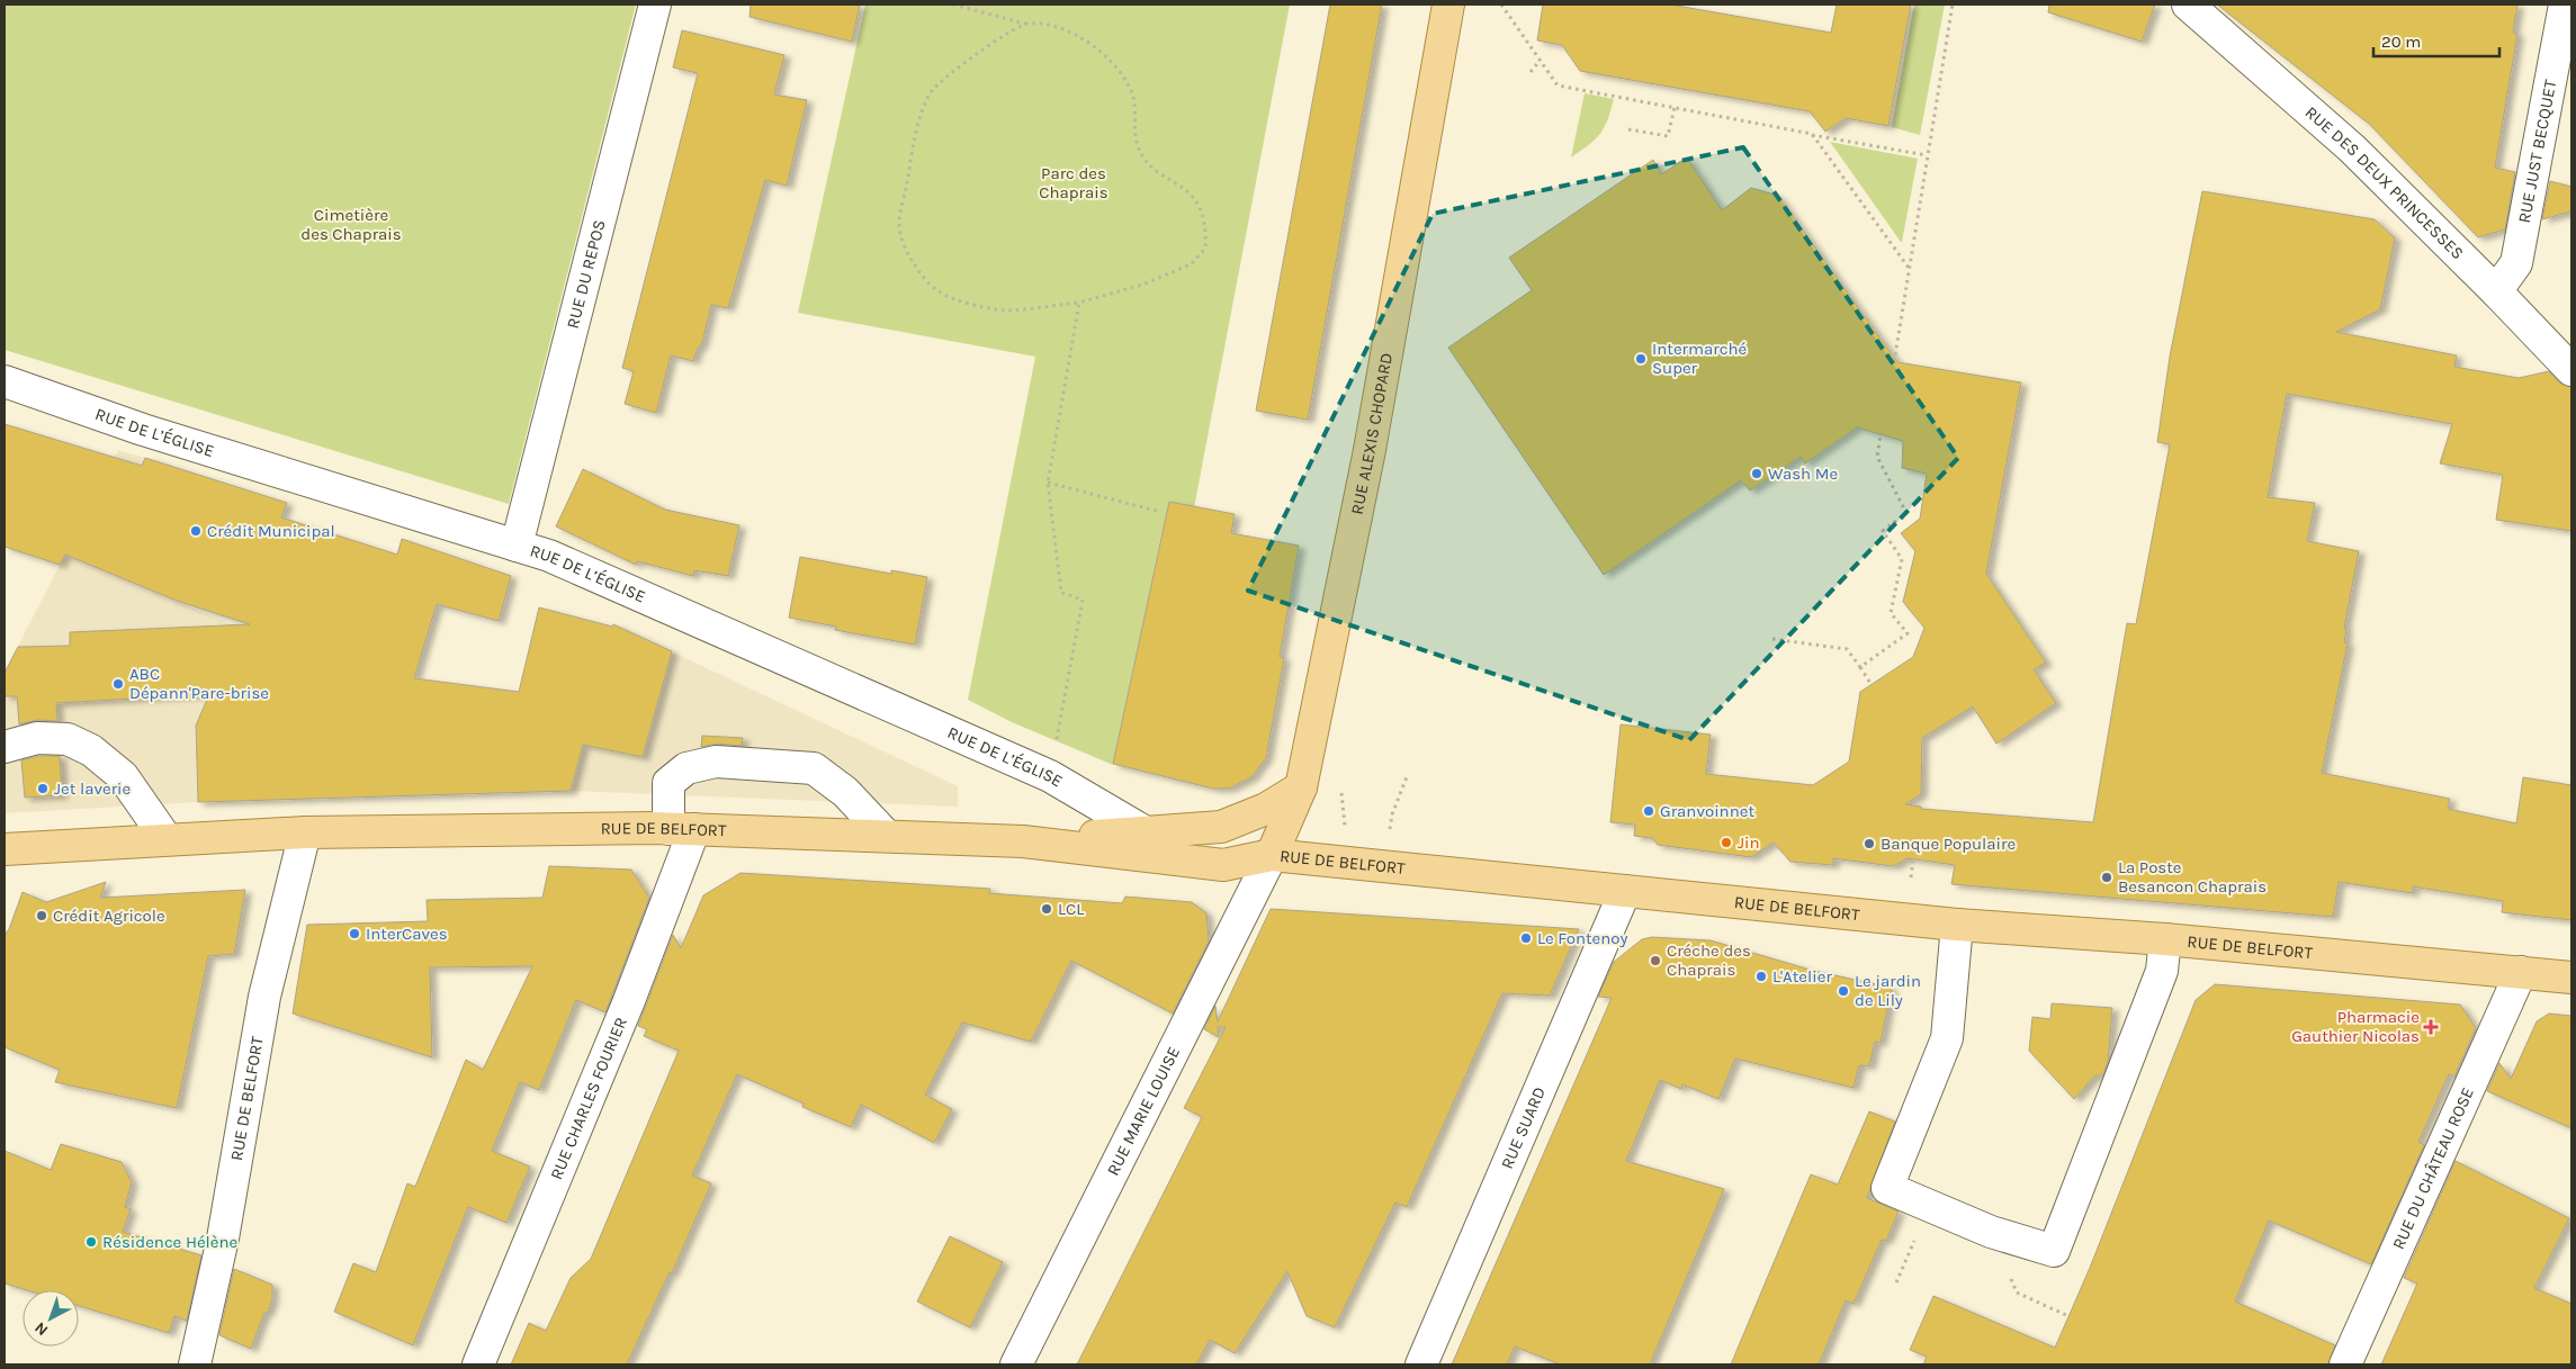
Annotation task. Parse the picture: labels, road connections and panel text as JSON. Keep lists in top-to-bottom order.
{
  "streets": {
    "main road": ["RUE ALEXIS CHOPARD", "RUE DE BELFORT"],
    "street": [
      "RUE JUST BECQUET",
      "RUE DES DEUX PRINCESSES",
      "RUE DU REPOS",
      "RUE DE L’ÉGLISE",
      "RUE CHARLES FOURIER",
      "RUE MARIE LOUISE",
      "RUE SUARD",
      "RUE DU CHÂTEAU ROSE"
    ]
  },
  "crossings": [
    ["RUE JUST BECQUET", "RUE DES DEUX PRINCESSES"],
    ["RUE DU REPOS", "RUE DE L’ÉGLISE"],
    ["RUE DE L’ÉGLISE", "RUE DE BELFORT"],
    ["RUE ALEXIS CHOPARD", "RUE DE BELFORT"],
    ["RUE ALEXIS CHOPARD", "RUE MARIE LOUISE"],
    ["RUE DE BELFORT", "RUE CHARLES FOURIER"],
    ["RUE DE BELFORT", "RUE MARIE LOUISE"],
    ["RUE DE BELFORT", "RUE SUARD"],
    ["RUE DE BELFORT", "RUE DU CHÂTEAU ROSE"]
  ],
  "parks": ["Parc des Chaprais", "Cimetière des Chaprais"],
  "places": {
    "other": [
      "Intermarché Super",
      "Wash Me",
      "Crédit Municipal",
      "ABC Dépann'Pare-brise",
      "Jet laverie",
      "Granvoinnet",
      "Jin",
      "Banque Populaire",
      "La Poste Besancon Chaprais",
      "LCL",
      "Crédit Agricole",
      "InterCaves",
      "Le Fontenoy",
      "Créche des Chaprais",
      "L'Atelier",
      "Le jardin de Lily",
      "Résidence Hélène"
    ],
    "health": ["Pharmacie Gauthier Nicolas"]
  },
  "scale_bar": "20 m",
  "north": "bottom left"
}
